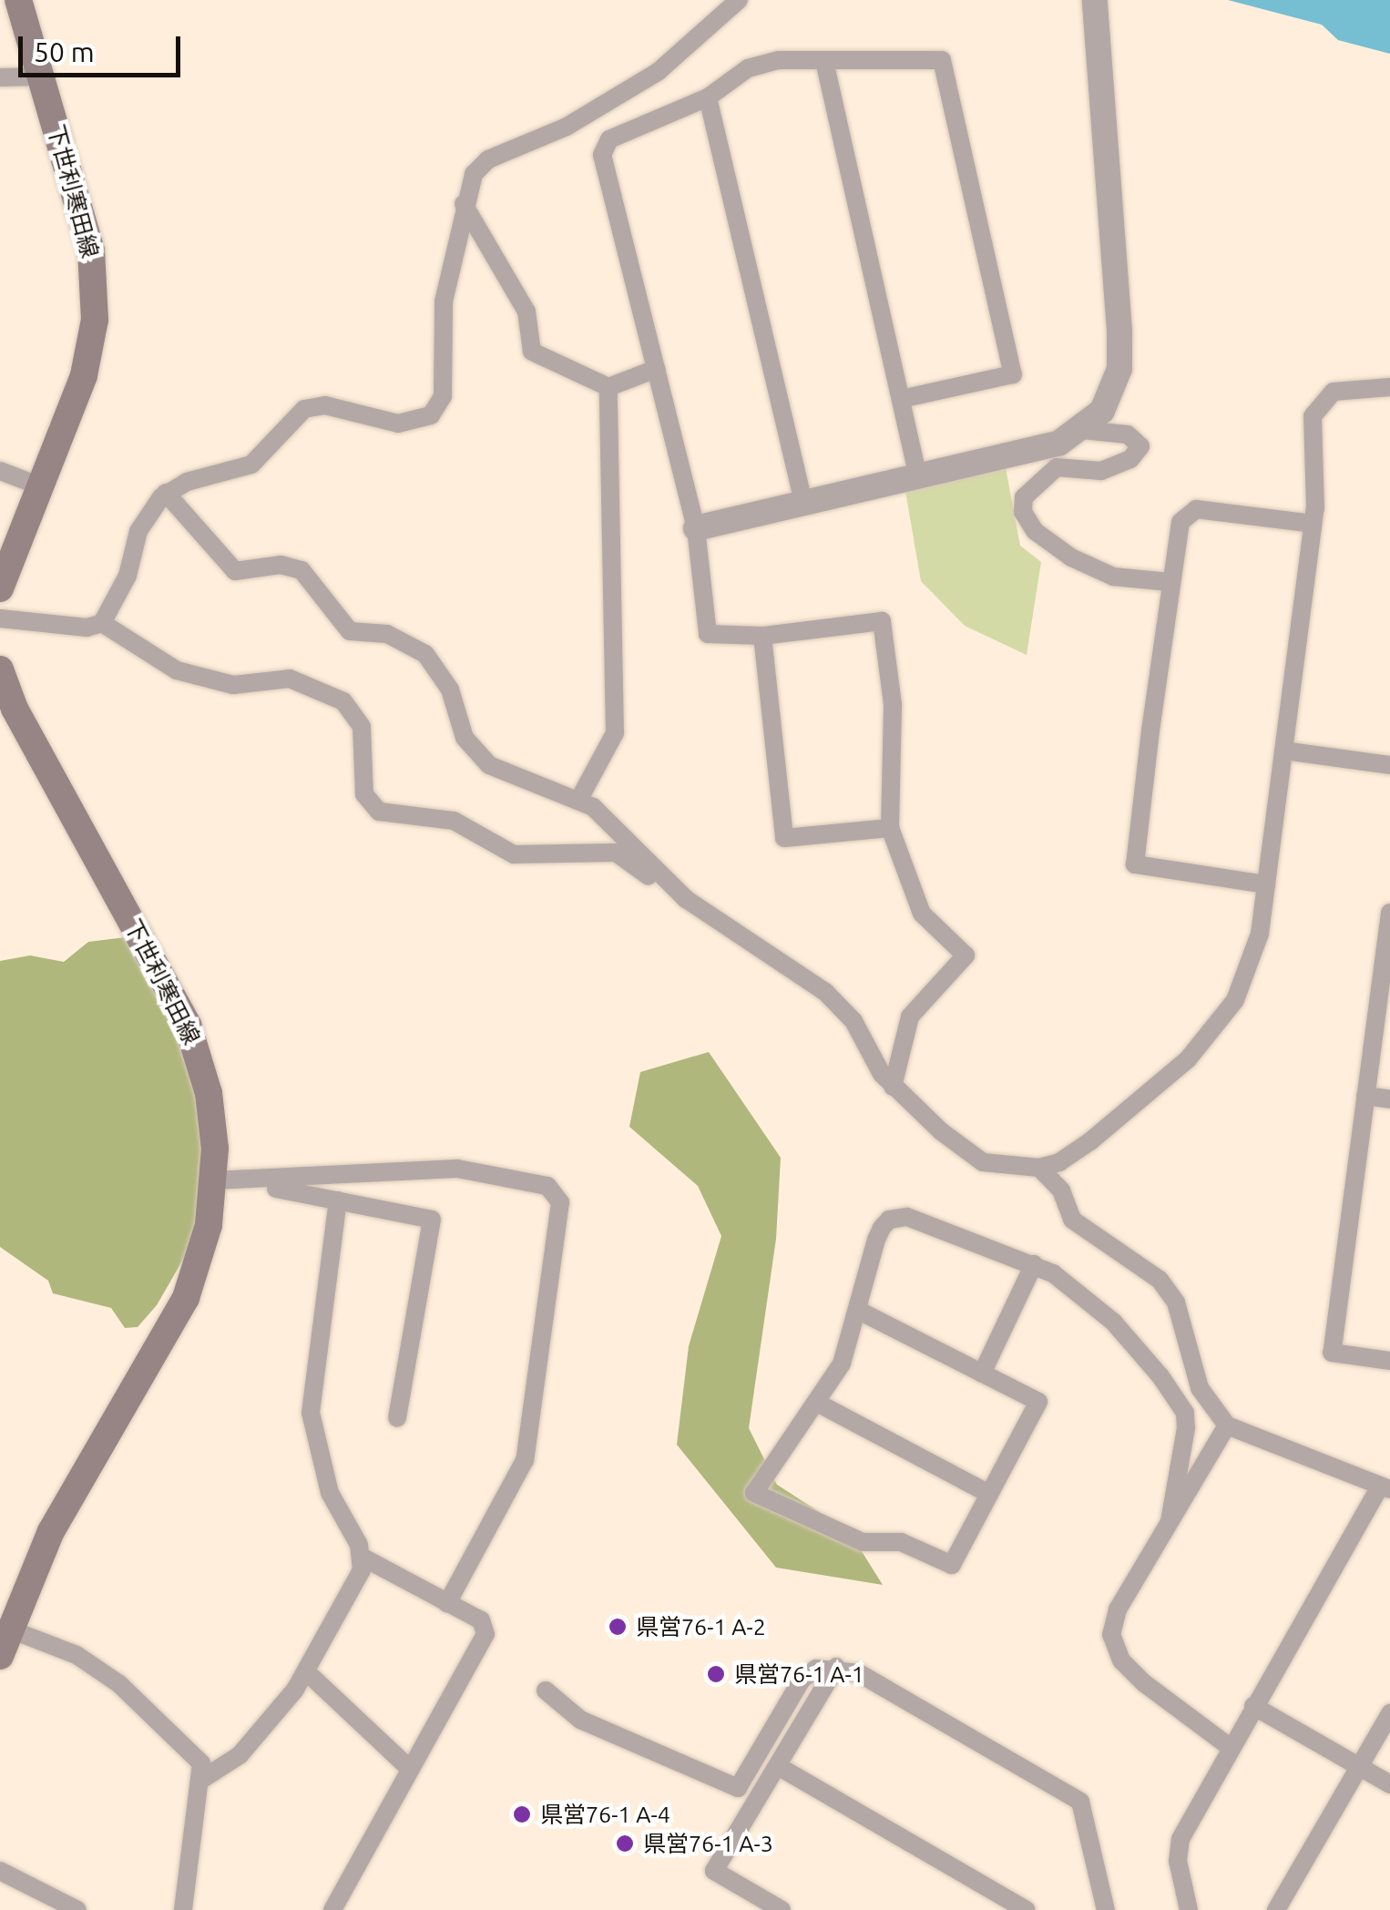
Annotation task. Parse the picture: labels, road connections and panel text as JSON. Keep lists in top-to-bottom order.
{
  "streets": {
    "main road": ["下世利寒田線"]
  },
  "places": [
    "県営76-1 A-2",
    "県営76-1 A-1",
    "県営76-1 A-4",
    "県営76-1 A-3"
  ],
  "scale_bar": "50 m"
}
